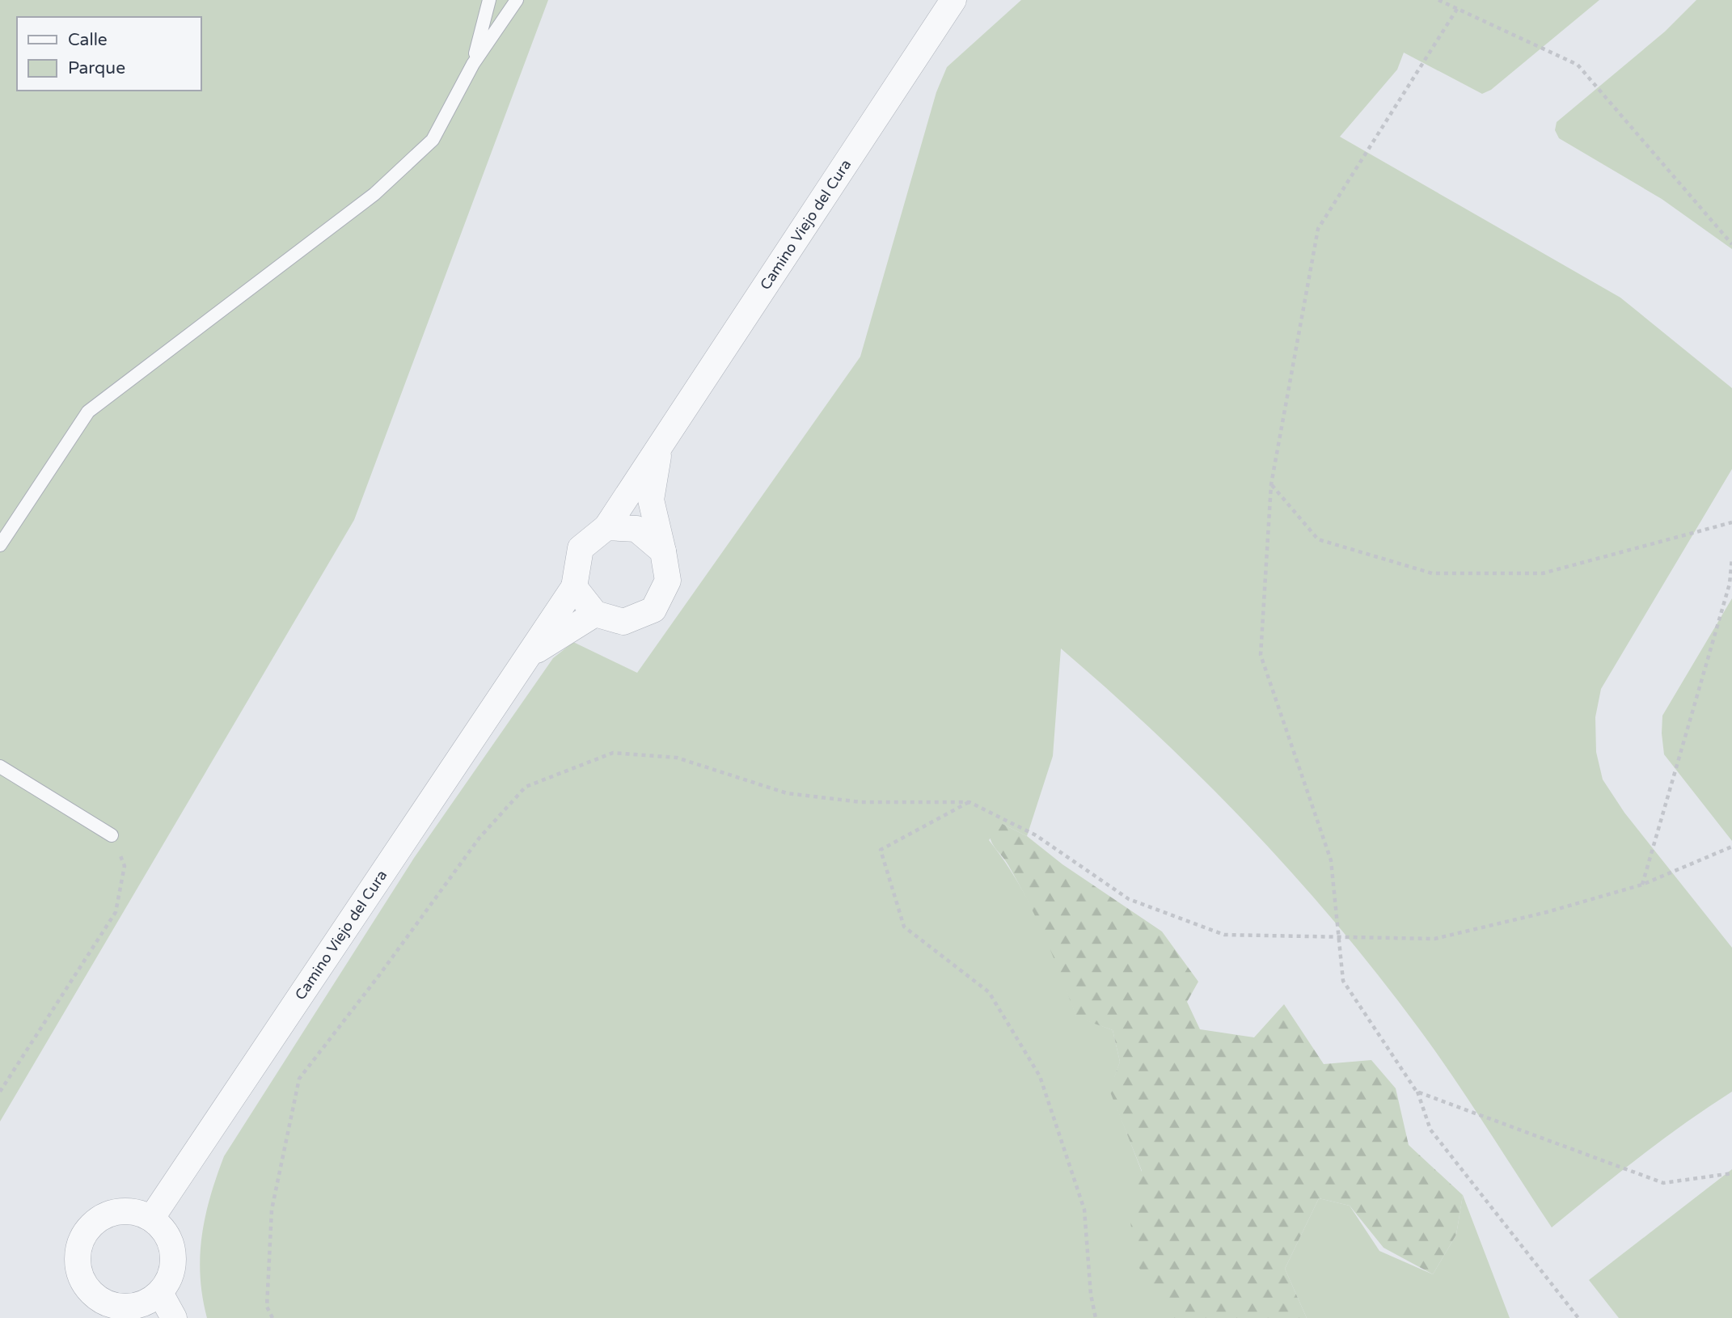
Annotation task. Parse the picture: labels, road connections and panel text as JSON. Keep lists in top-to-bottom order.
{
  "streets": {
    "street": ["Camino Viejo del Cura"]
  },
  "legend": ["Calle", "Parque"]
}
